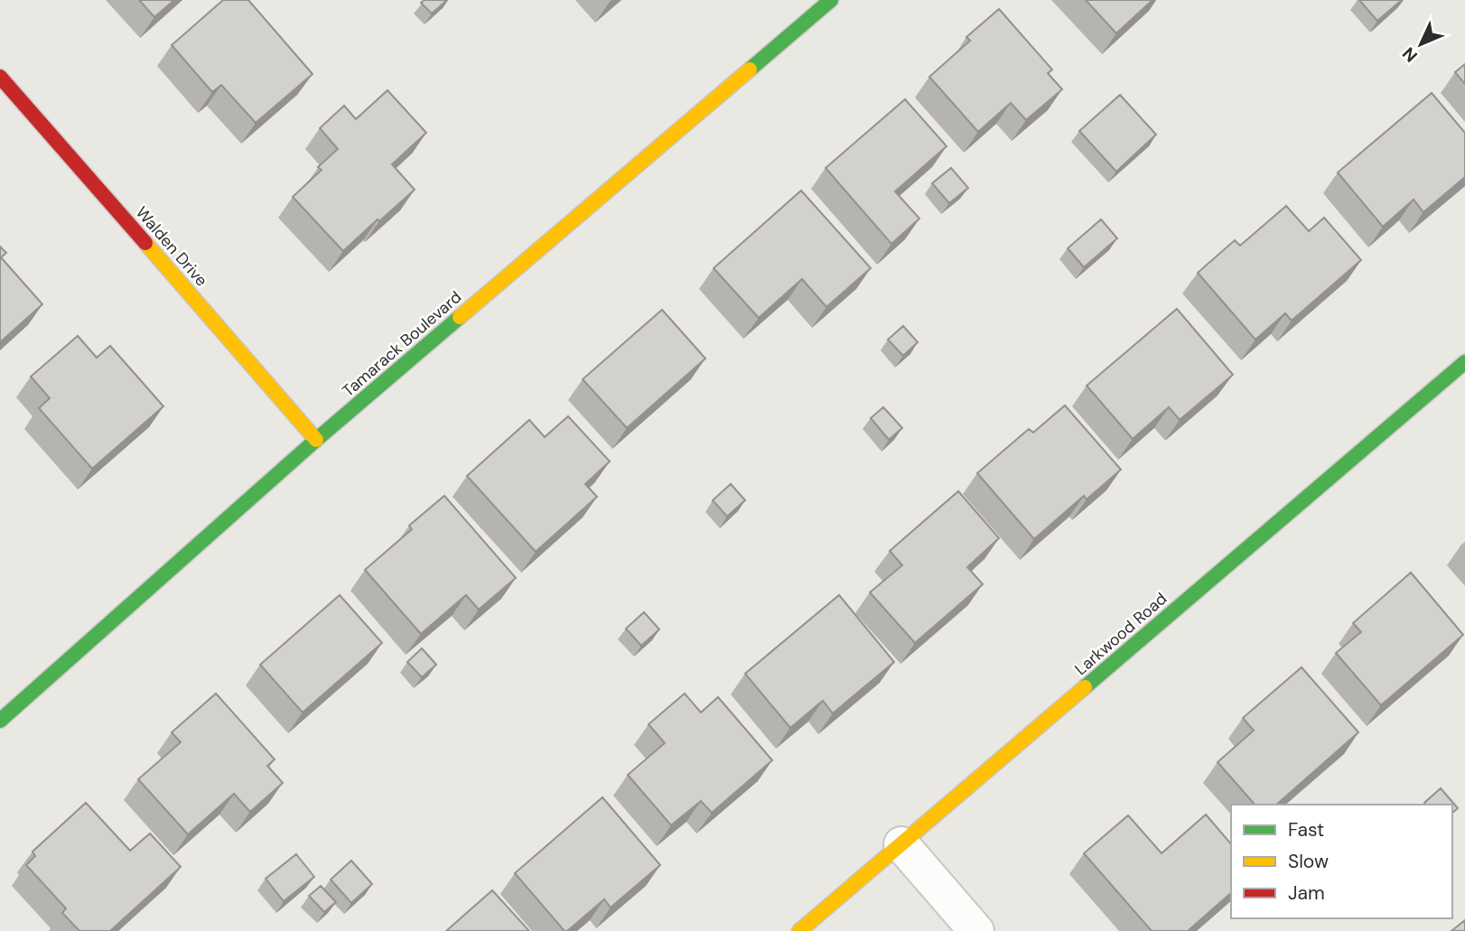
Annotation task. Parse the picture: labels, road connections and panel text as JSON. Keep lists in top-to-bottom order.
{
  "streets": {
    "street": ["Walden Drive", "Tamarack Boulevard", "Larkwood Road"]
  },
  "crossings": [
    ["Walden Drive", "Tamarack Boulevard"]
  ],
  "legend": ["Fast", "Slow", "Jam"],
  "north": "bottom left"
}
